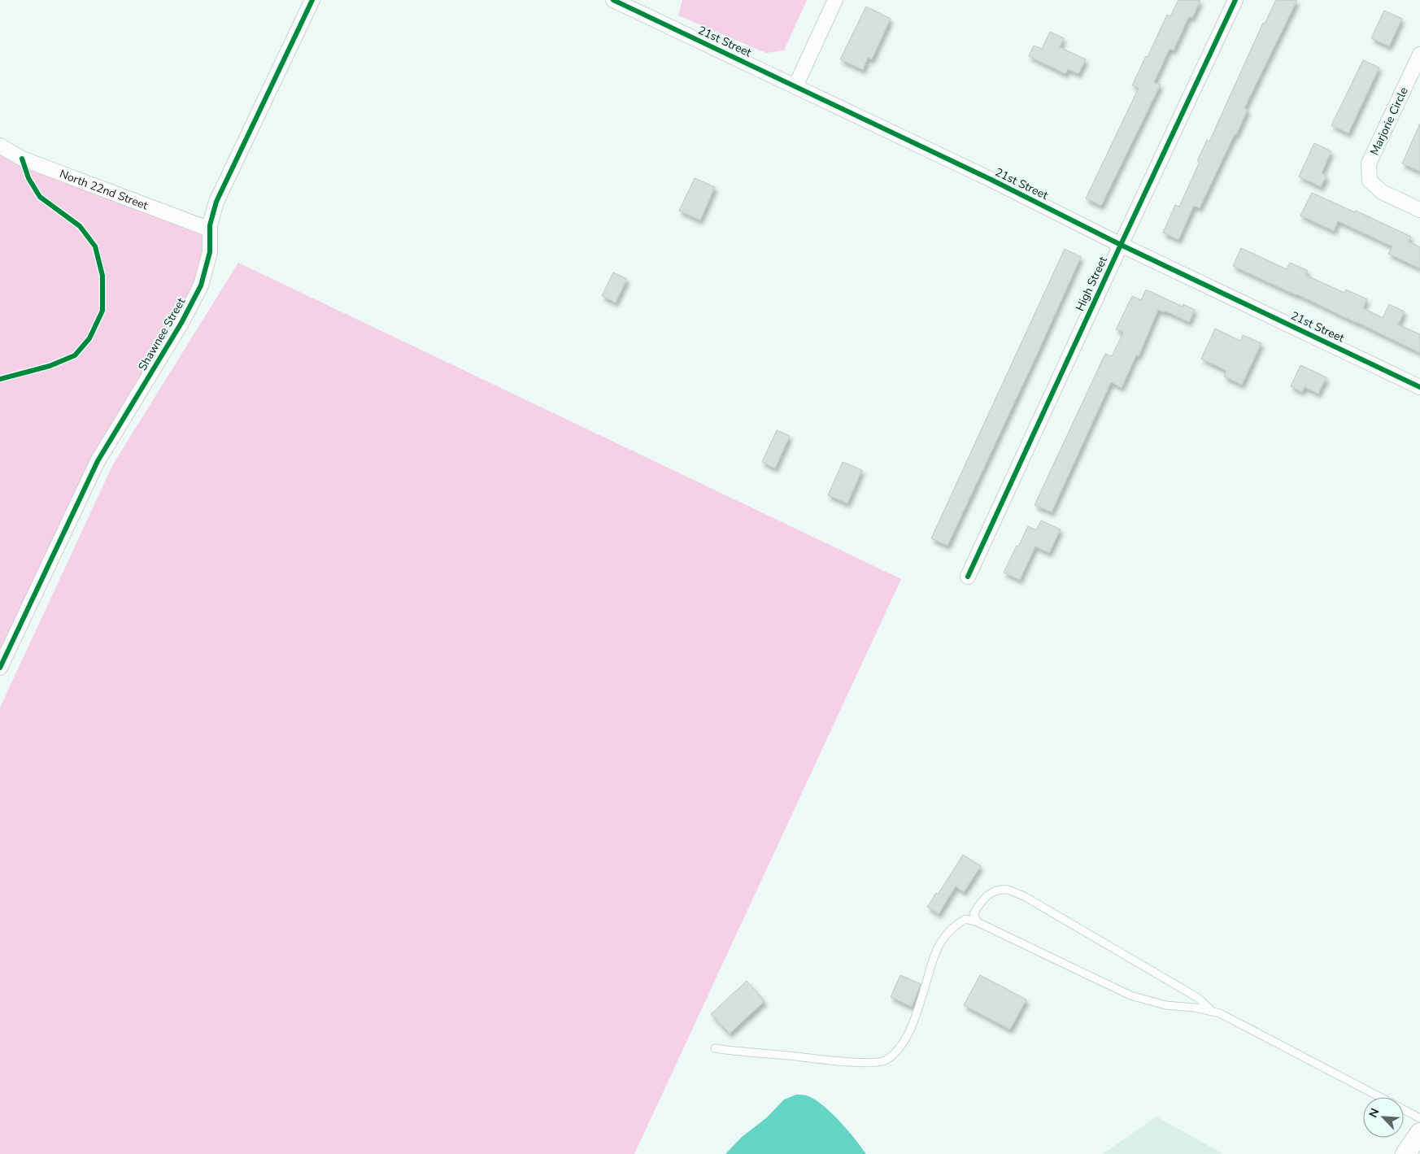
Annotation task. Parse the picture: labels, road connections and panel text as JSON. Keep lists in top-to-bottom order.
{
  "streets": {
    "street": [
      "21st Street",
      "Marjorie Circle",
      "North 22nd Street",
      "High Street",
      "Shawnee Street"
    ]
  },
  "crossings": [
    ["21st Street", "High Street"],
    ["North 22nd Street", "Shawnee Street"]
  ],
  "north": "top left"
}
